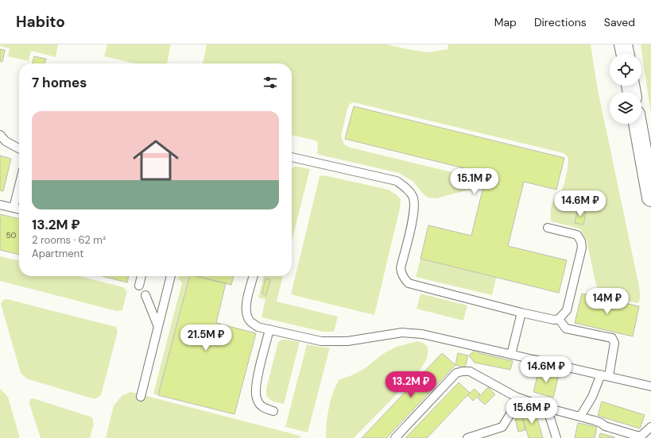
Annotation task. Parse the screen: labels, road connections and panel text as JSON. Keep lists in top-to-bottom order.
{
  "house_numbers": ["50"],
  "page": {
    "header": "Habito",
    "nav": ["Map", "Directions", "Saved"],
    "heading": "7 homes",
    "list": [
      {
        "name": "13.2M ₽",
        "note": "2 rooms · 62 m² · Apartment"
      }
    ],
    "price": [
      "15.1M ₽",
      "14.6M ₽",
      "14M ₽",
      "21.5M ₽",
      "14.6M ₽",
      "13.2M ₽",
      "15.6M ₽"
    ]
  }
}
